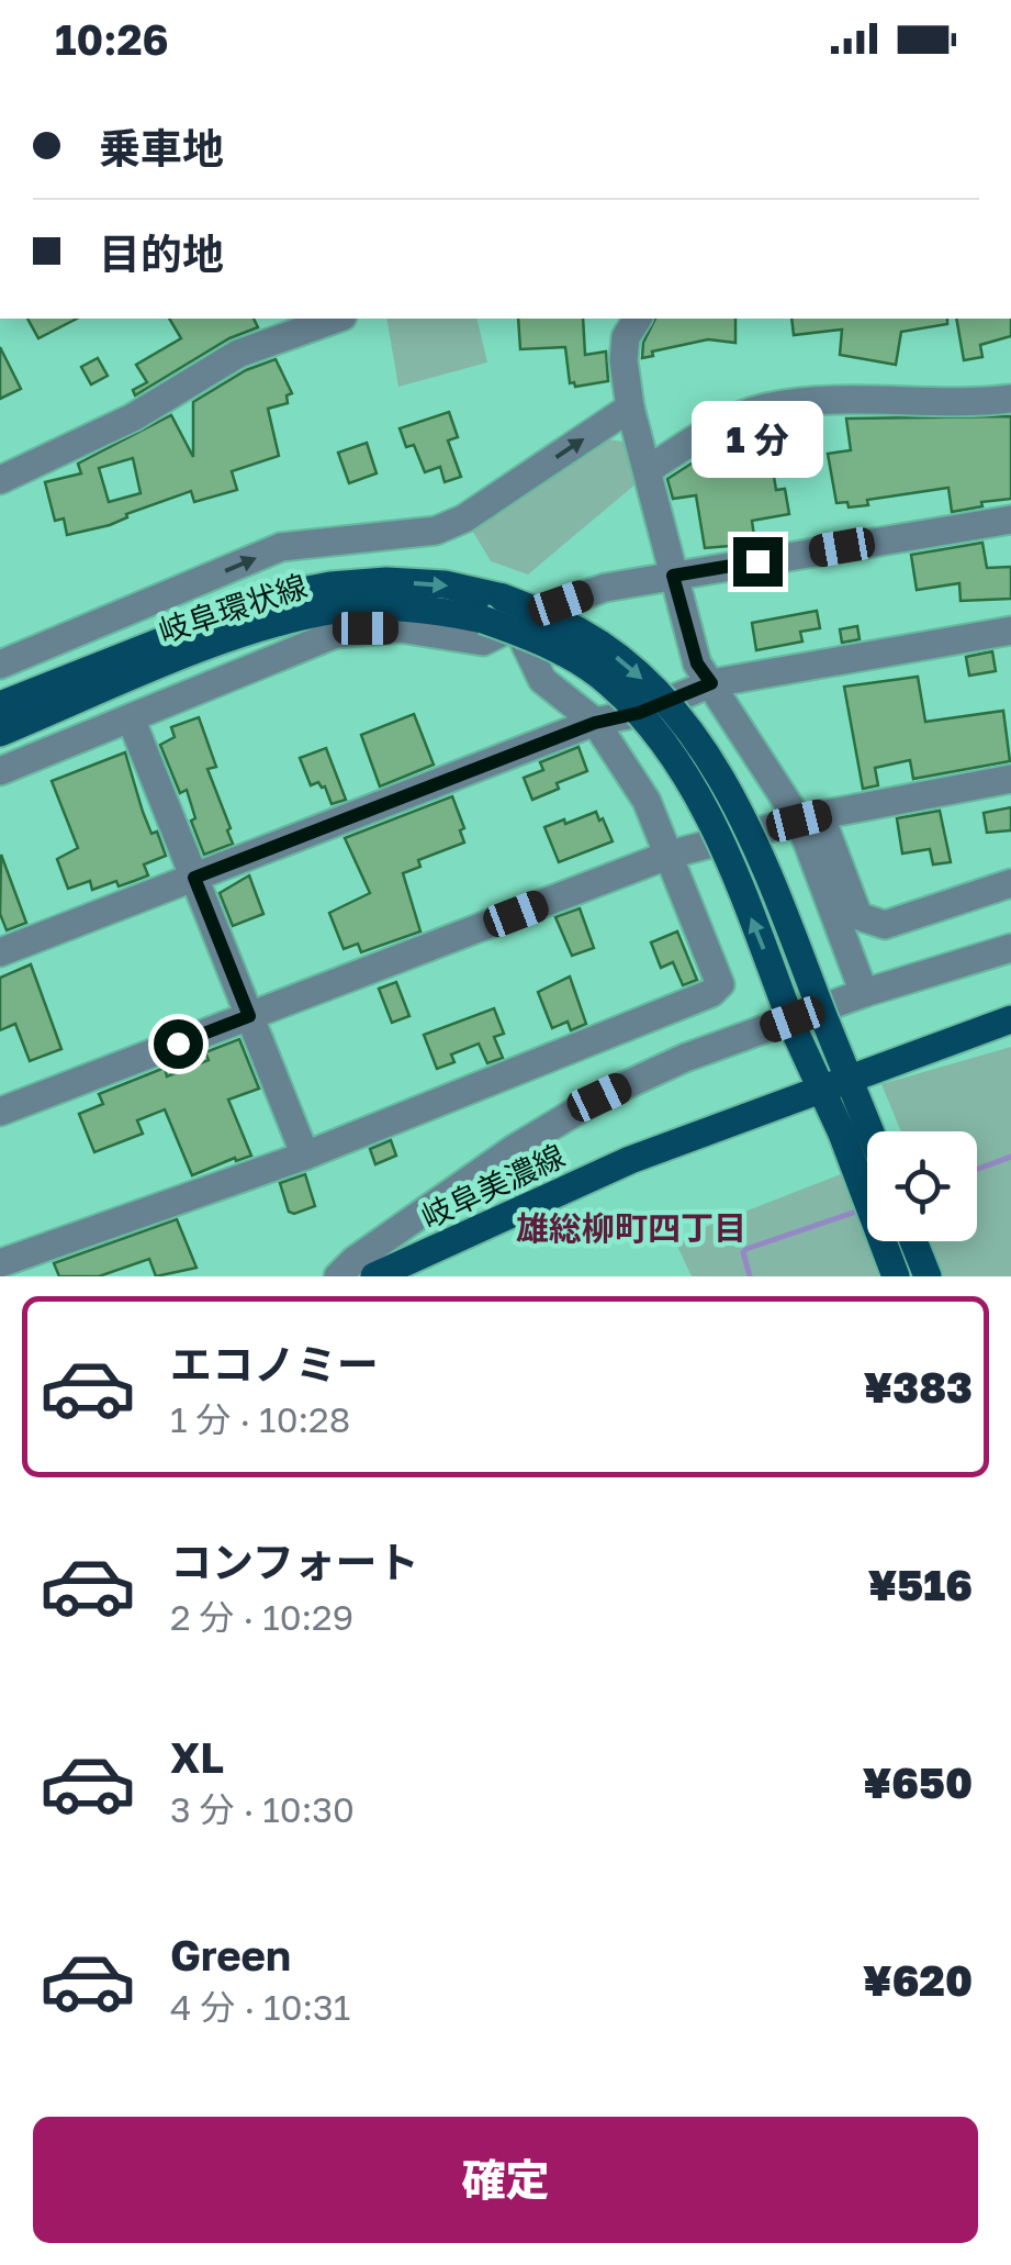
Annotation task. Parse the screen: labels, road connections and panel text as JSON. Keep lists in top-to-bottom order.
{
  "streets": {
    "main road": ["岐阜環状線", "岐阜美濃線"]
  },
  "crossings": [
    ["岐阜環状線", "岐阜美濃線"]
  ],
  "districts": ["雄総柳町四丁目"],
  "page": {
    "status": "10:26",
    "banner": ["乗車地", "目的地"],
    "bubble": "1 分",
    "list": [
      {
        "name": "エコノミー",
        "note": "1 分 · 10:28",
        "value": "¥383"
      },
      {
        "name": "コンフォート",
        "note": "2 分 · 10:29",
        "value": "¥516"
      },
      {
        "name": "XL",
        "note": "3 分 · 10:30",
        "value": "¥650"
      },
      {
        "name": "Green",
        "note": "4 分 · 10:31",
        "value": "¥620"
      }
    ],
    "buttons": "確定"
  }
}
